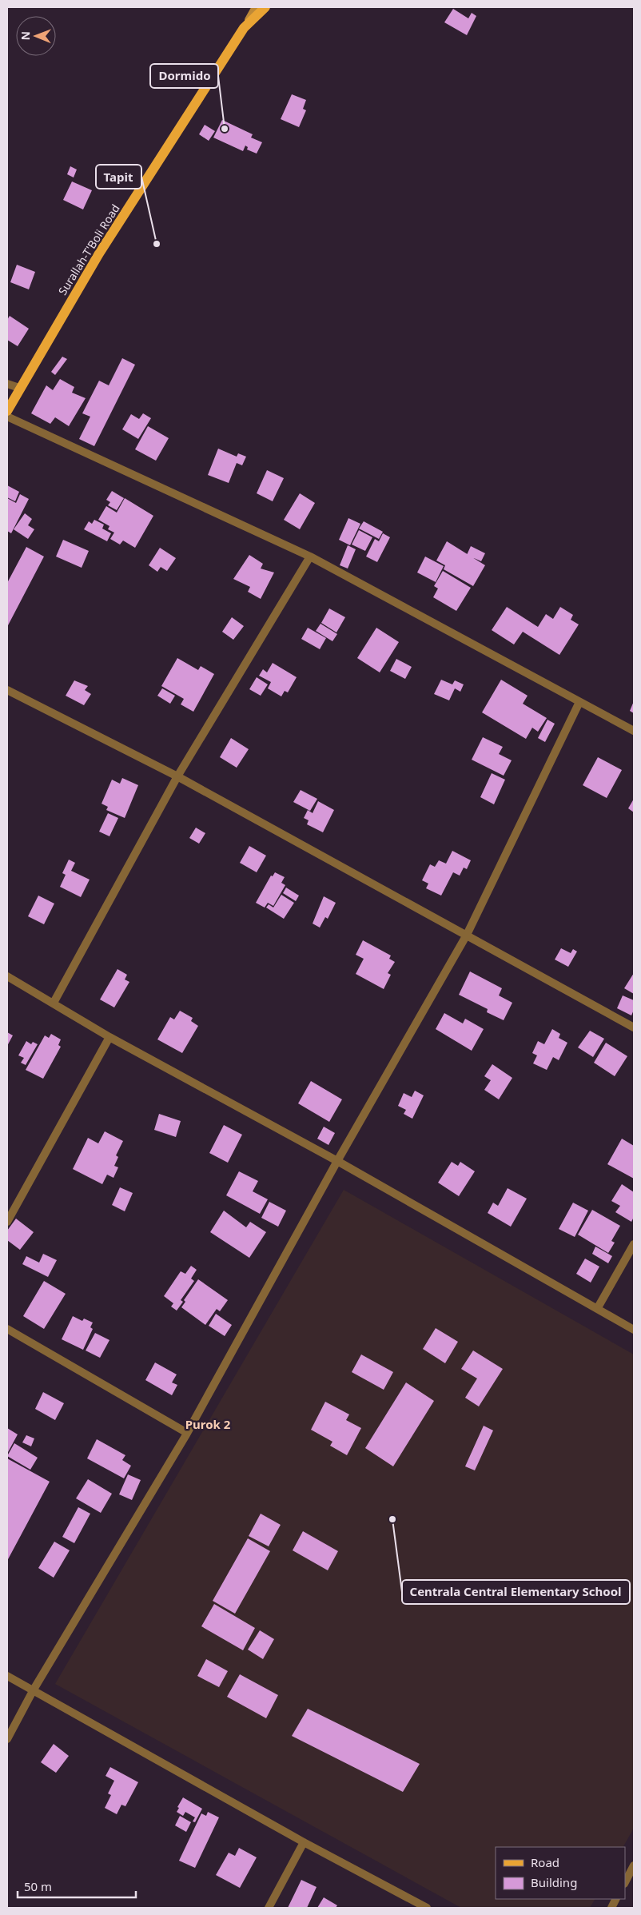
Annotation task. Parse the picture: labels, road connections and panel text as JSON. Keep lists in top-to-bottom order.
{
  "streets": {
    "main road": ["Surallah-T'Boli Road"]
  },
  "districts": ["Purok 2"],
  "places": ["Dormido", "Tapit", "Centrala Central Elementary School"],
  "legend": ["Road", "Building"],
  "scale_bar": "50 m",
  "north": "left"
}
